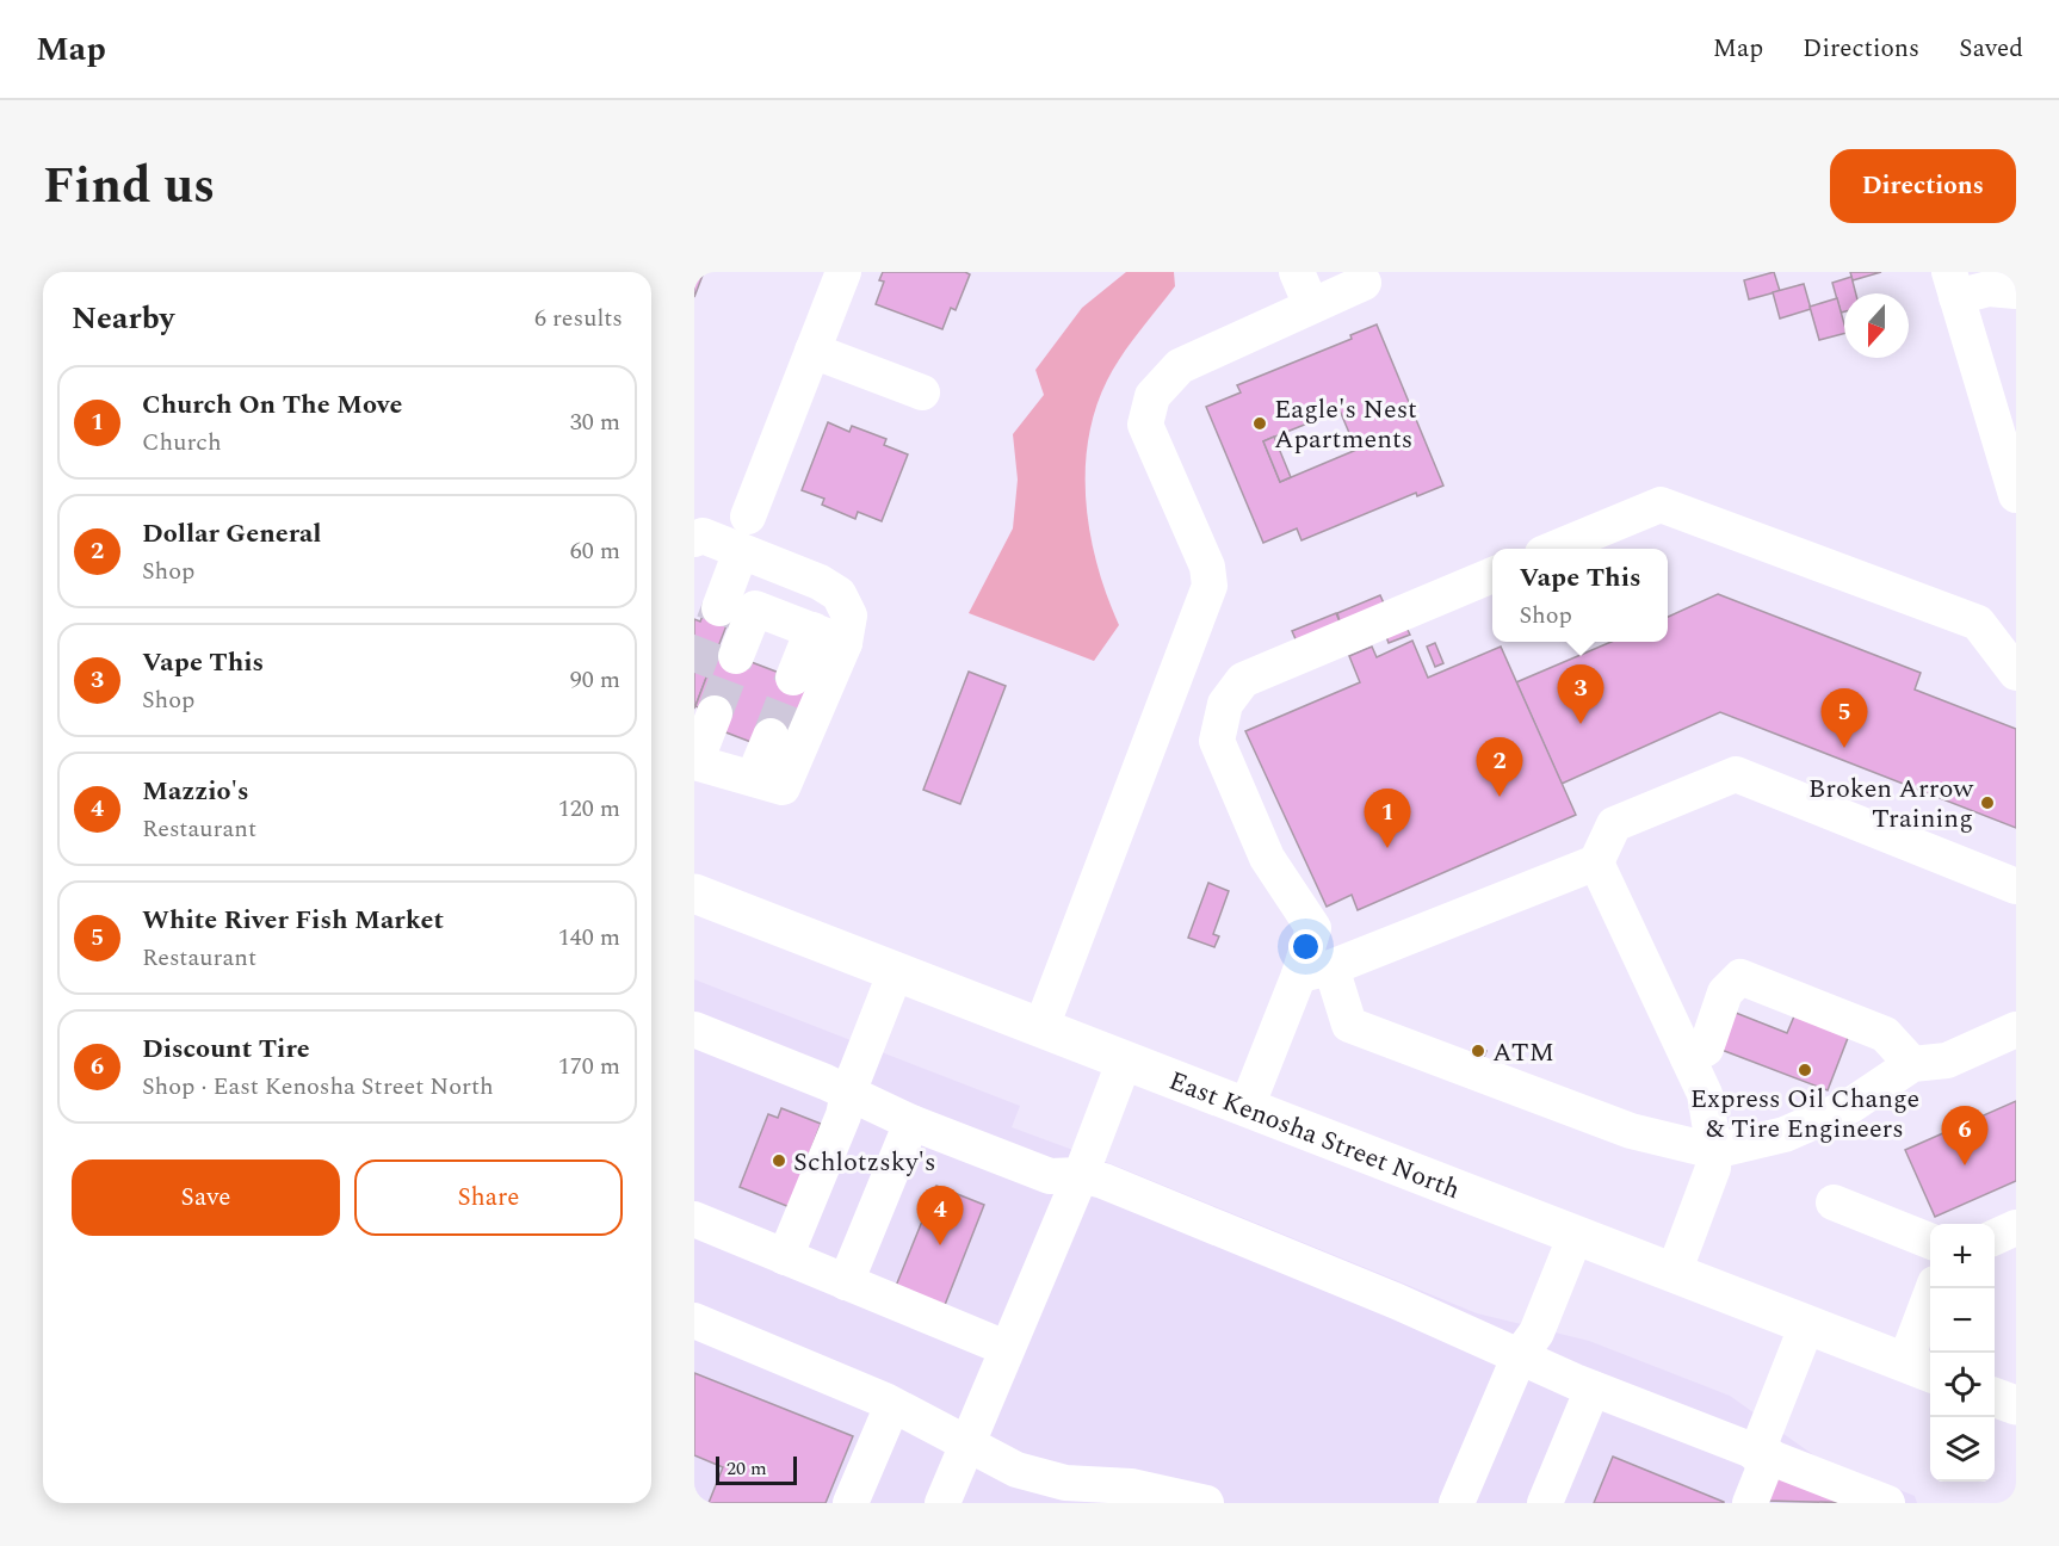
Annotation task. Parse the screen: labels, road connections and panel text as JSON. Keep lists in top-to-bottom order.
{
  "streets": {
    "main road": ["East Kenosha Street North"]
  },
  "places": [
    "Eagle's Nest Apartments",
    "Broken Arrow Training",
    "ATM",
    "Express Oil Change & Tire Engineers",
    "Schlotzsky's"
  ],
  "scale_bar": "20 m",
  "north": "bottom",
  "page": {
    "header": "Map",
    "nav": ["Map", "Directions", "Saved"],
    "title": "Find us",
    "buttons": [
      "Directions",
      ["Save", "Share"]
    ],
    "heading": ["Nearby", "6 results"],
    "list": [
      {
        "mark": "1",
        "name": "Church On The Move",
        "note": "Church",
        "value": "30 m"
      },
      {
        "mark": "2",
        "name": "Dollar General",
        "note": "Shop",
        "value": "60 m"
      },
      {
        "mark": "3",
        "name": "Vape This",
        "note": "Shop",
        "value": "90 m"
      },
      {
        "mark": "4",
        "name": "Mazzio's",
        "note": "Restaurant",
        "value": "120 m"
      },
      {
        "mark": "5",
        "name": "White River Fish Market",
        "note": "Restaurant",
        "value": "140 m"
      },
      {
        "mark": "6",
        "name": "Discount Tire",
        "note": "Shop · East Kenosha Street North",
        "value": "170 m"
      }
    ],
    "popup": ["Vape This", "Shop"],
    "pins": [
      "3",
      "5",
      "2",
      "1",
      "6",
      "4"
    ],
    "map_buttons": ["+", "−"],
    "scale": "20 m"
  }
}
